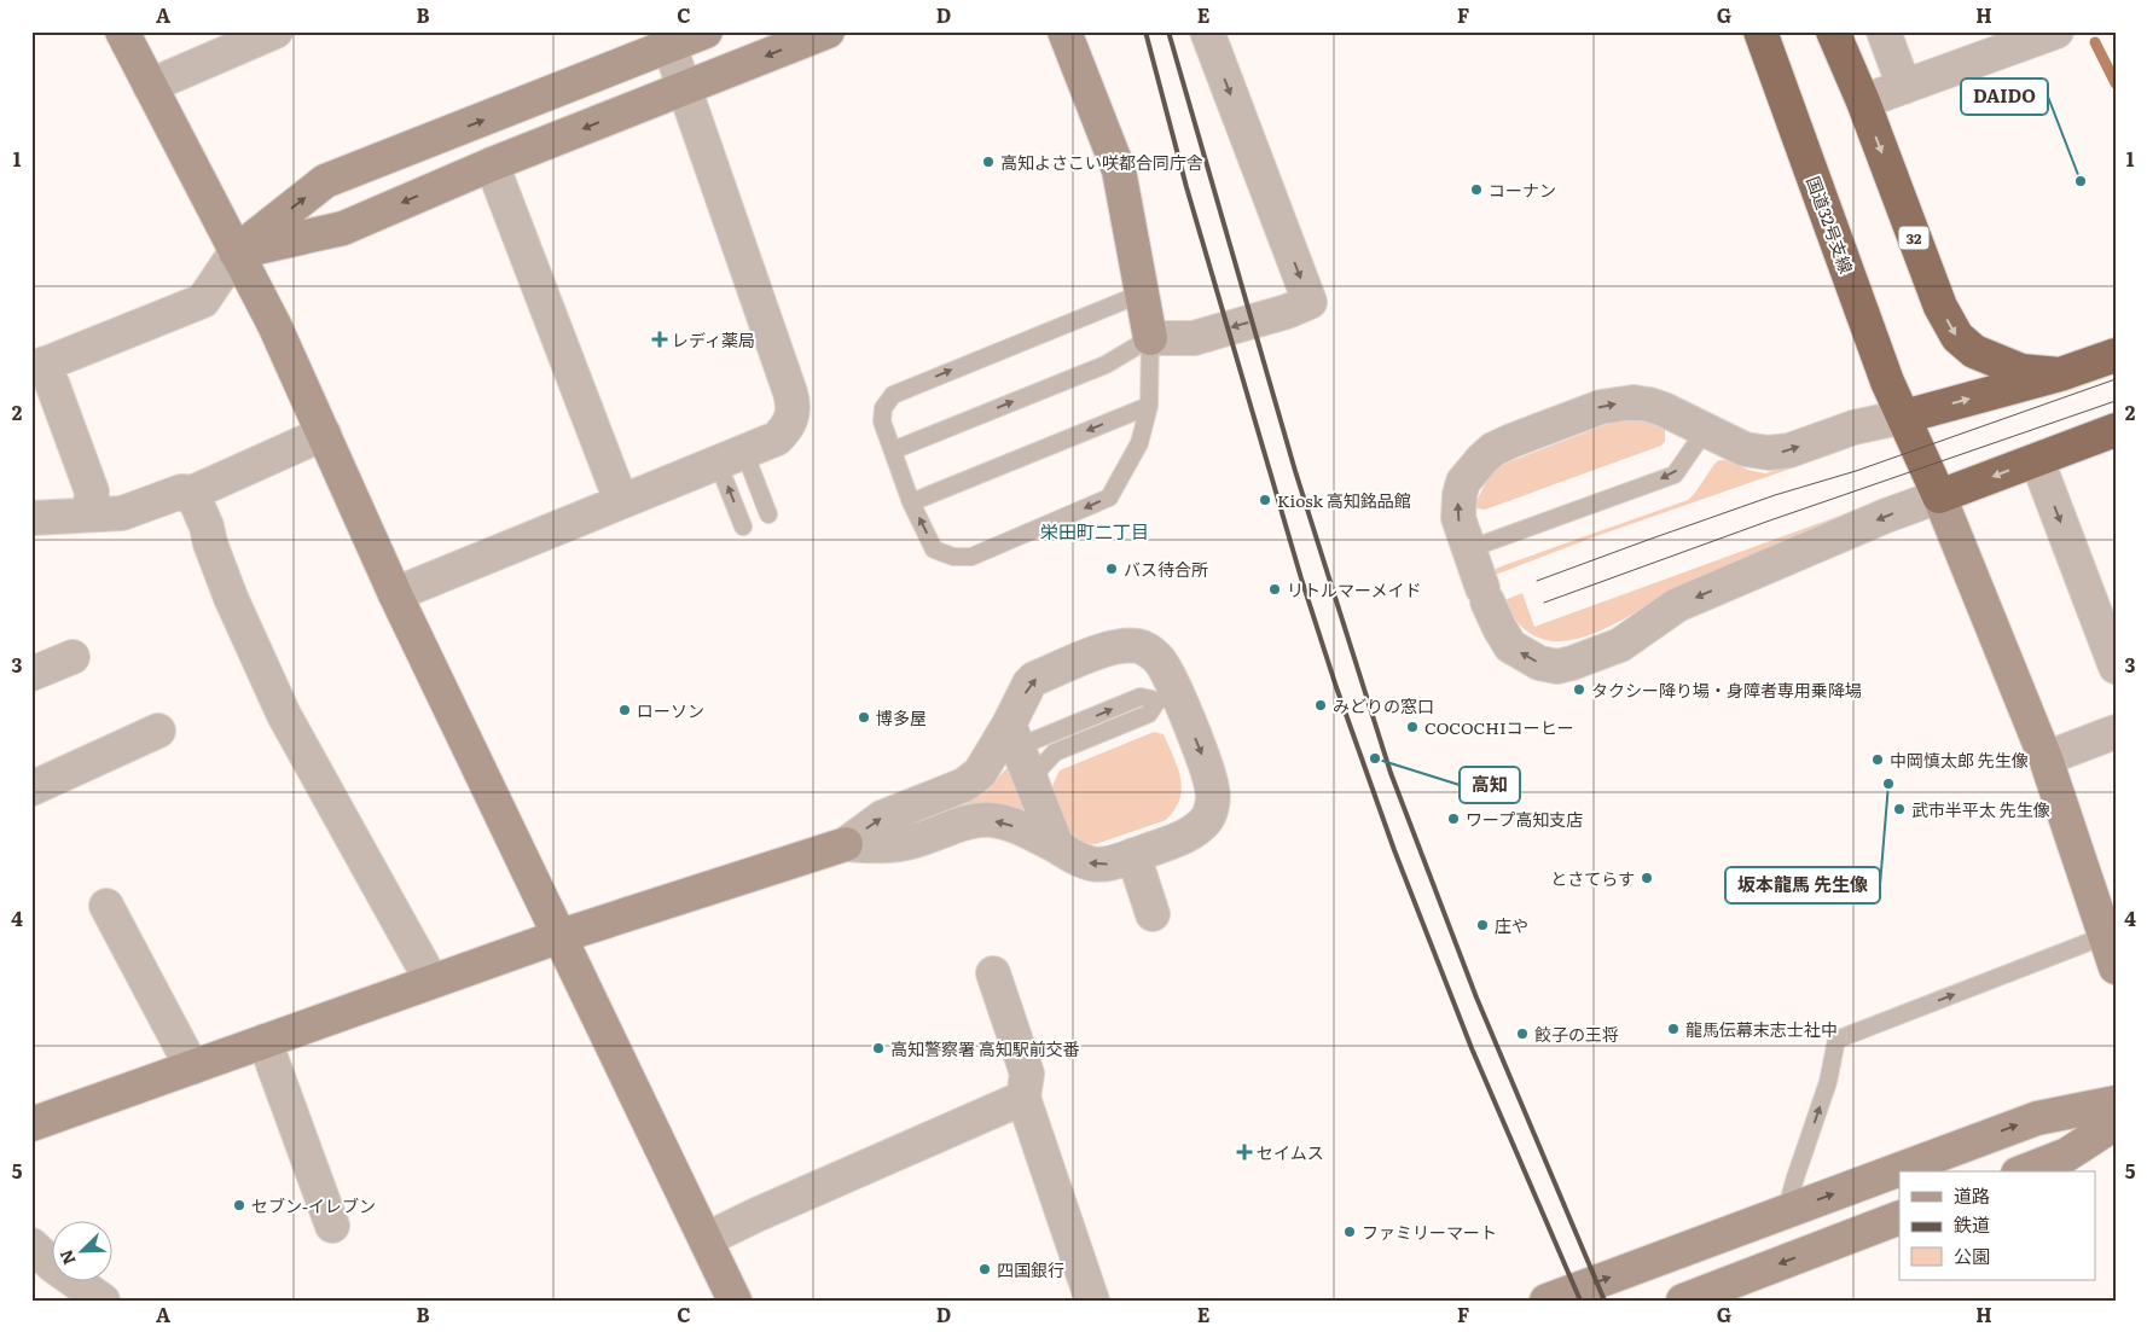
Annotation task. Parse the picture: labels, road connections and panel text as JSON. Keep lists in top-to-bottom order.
{
  "streets": {
    "highway": ["国道32号支線", "32"]
  },
  "crossings": [
    ["国道32号支線", "32"]
  ],
  "districts": ["栄田町二丁目"],
  "places": {
    "other": [
      "高知よさこい咲都合同庁舎",
      "DAIDO",
      "コーナン",
      "Kiosk 高知銘品館",
      "バス待合所",
      "リトルマーメイド",
      "タクシー降り場・身障者専用乗降場",
      "みどりの窓口",
      "ローソン",
      "博多屋",
      "COCOCHIコーヒー",
      "高知",
      "中岡慎太郎 先生像",
      "坂本龍馬 先生像",
      "武市半平太 先生像",
      "ワープ高知支店",
      "とさてらす",
      "庄や",
      "龍馬伝幕末志士社中",
      "餃子の王将",
      "高知警察署 高知駅前交番",
      "セブン-イレブン",
      "ファミリーマート",
      "四国銀行"
    ],
    "health": ["レディ薬局", "セイムス"]
  },
  "legend": ["道路", "鉄道", "公園"],
  "north": "bottom left",
  "grid": {
    "columns": [
      "A",
      "B",
      "C",
      "D",
      "E",
      "F",
      "G",
      "H"
    ],
    "rows": [
      "1",
      "2",
      "3",
      "4",
      "5"
    ]
  }
}
